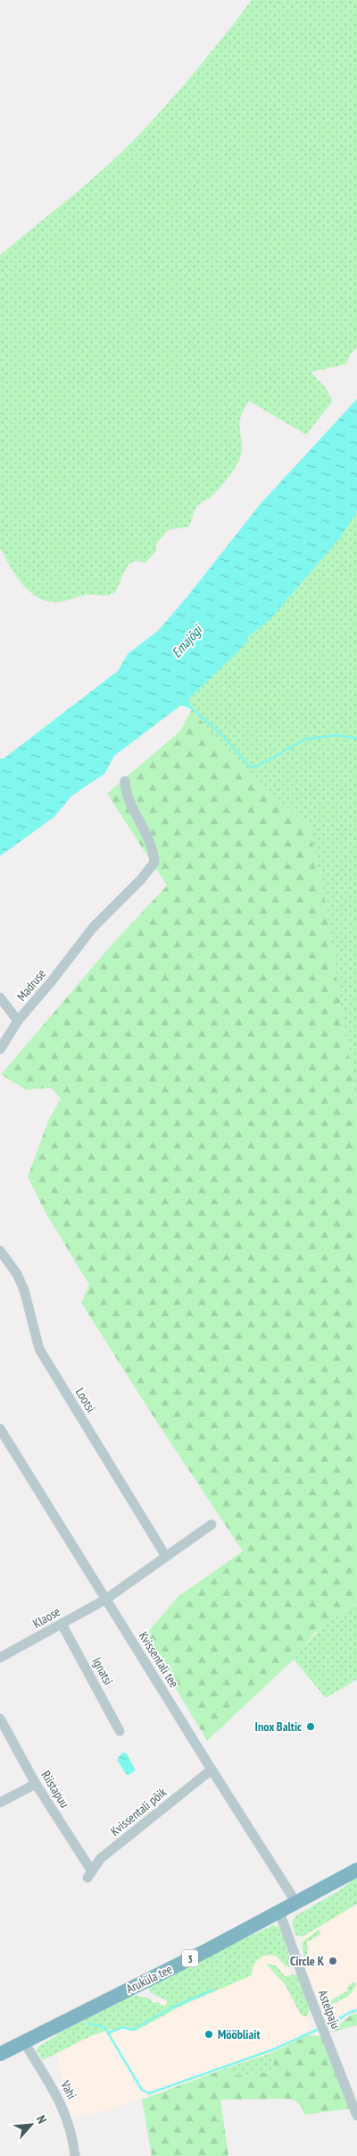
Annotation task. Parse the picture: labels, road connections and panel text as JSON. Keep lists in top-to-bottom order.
{
  "streets": {
    "highway": ["3", "Aruküla tee"],
    "street": [
      "Madruse",
      "Lootsi",
      "Klaose",
      "Kvissentali tee",
      "Ignatsi",
      "Riistapuu",
      "Kvissentali põik",
      "Astelpaju",
      "Vahi"
    ]
  },
  "crossings": [
    ["Klaose", "Kvissentali tee"],
    ["Klaose", "Ignatsi"],
    ["Kvissentali tee", "Kvissentali põik"],
    ["Kvissentali tee", "3"],
    ["Kvissentali tee", "Aruküla tee"],
    ["Riistapuu", "Kvissentali põik"],
    ["3", "Aruküla tee"],
    ["Aruküla tee", "Astelpaju"],
    ["Aruküla tee", "Vahi"]
  ],
  "water": ["Emajõgi"],
  "places": ["Inox Baltic", "Circle K", "Mööbliait"],
  "north": "top right"
}
